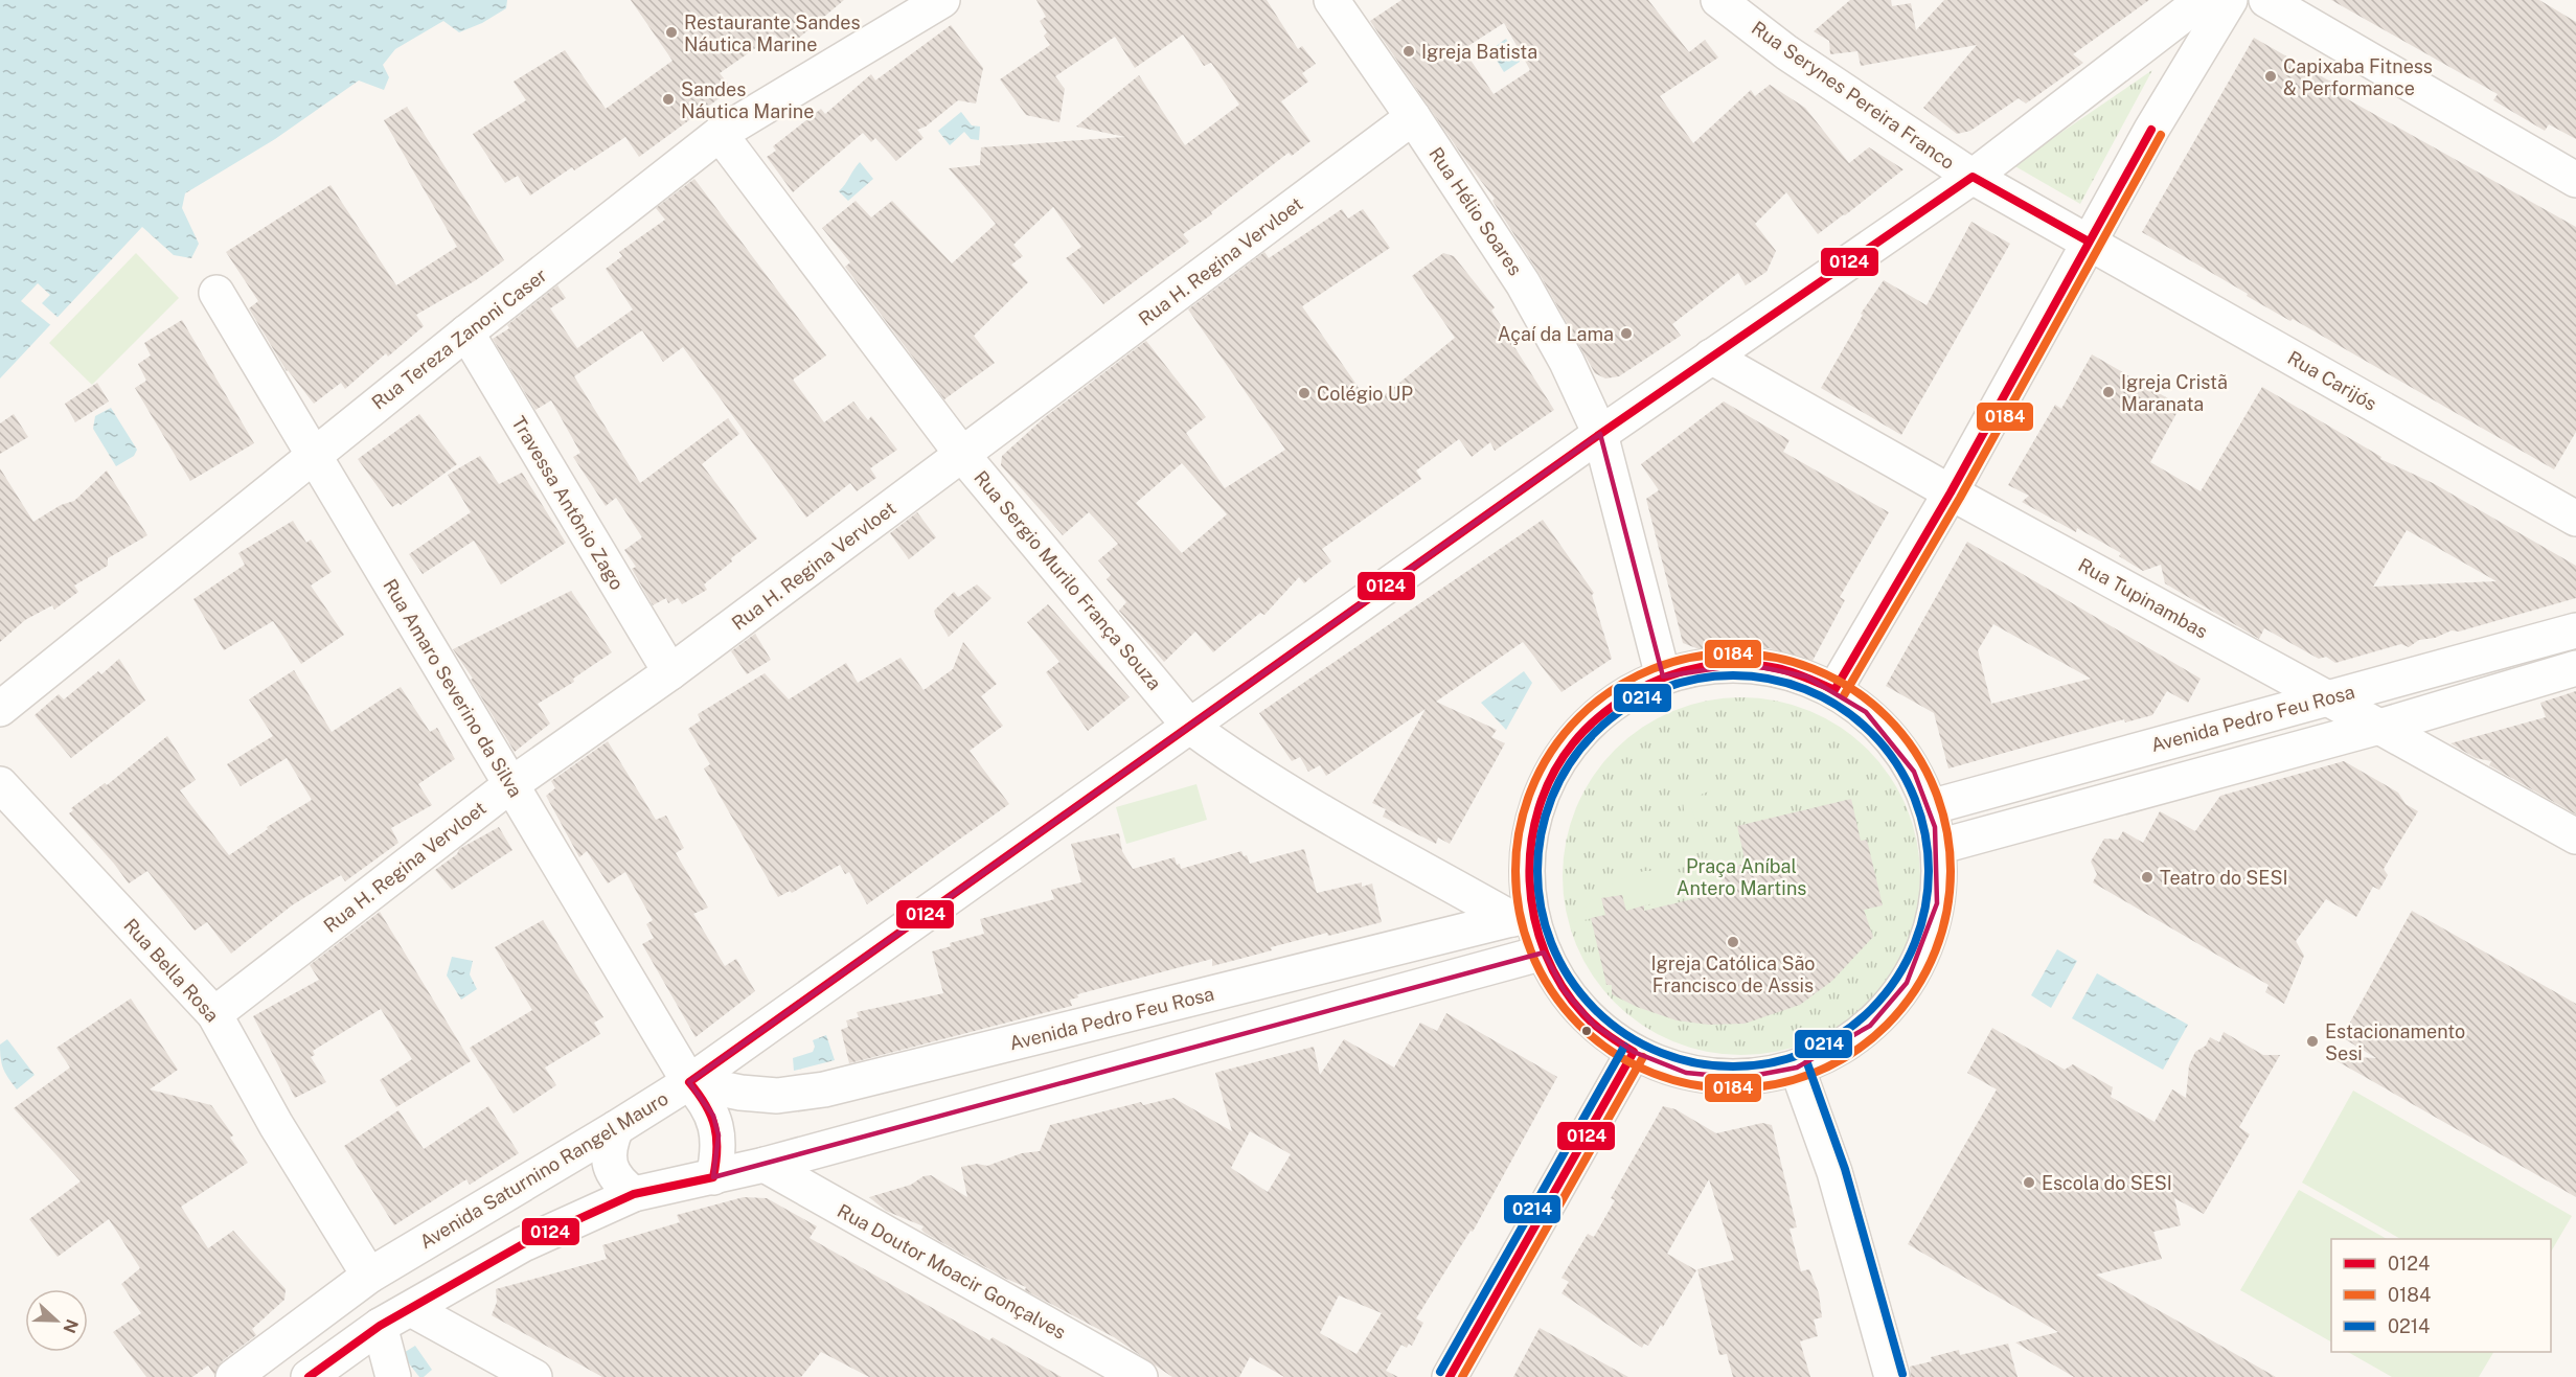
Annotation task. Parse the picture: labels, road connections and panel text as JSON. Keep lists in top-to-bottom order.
{
  "streets": {
    "street": [
      "Rua Serynes Pereira Franco",
      "Rua Hélio Soares",
      "Rua H. Regina Vervloet",
      "Rua Tereza Zanoni Caser",
      "Rua Carijós",
      "Travessa Antônio Zago",
      "Rua Sergio Murilo França Souza",
      "Rua Tupinambas",
      "Rua Amaro Severino da Silva",
      "Avenida Pedro Feu Rosa",
      "Rua Bella Rosa",
      "Avenida Saturnino Rangel Mauro",
      "Rua Doutor Moacir Gonçalves"
    ]
  },
  "crossings": [
    ["Rua Serynes Pereira Franco", "Rua Carijós"],
    ["Rua Serynes Pereira Franco", "Avenida Saturnino Rangel Mauro"],
    ["Rua Hélio Soares", "Rua H. Regina Vervloet"],
    ["Rua Hélio Soares", "Avenida Saturnino Rangel Mauro"],
    ["Rua H. Regina Vervloet", "Travessa Antônio Zago"],
    ["Rua H. Regina Vervloet", "Rua Sergio Murilo França Souza"],
    ["Rua H. Regina Vervloet", "Rua Amaro Severino da Silva"],
    ["Rua H. Regina Vervloet", "Rua Bella Rosa"],
    ["Rua Tereza Zanoni Caser", "Travessa Antônio Zago"],
    ["Rua Tereza Zanoni Caser", "Rua Sergio Murilo França Souza"],
    ["Rua Tereza Zanoni Caser", "Rua Amaro Severino da Silva"],
    ["Rua Sergio Murilo França Souza", "Avenida Pedro Feu Rosa"],
    ["Rua Sergio Murilo França Souza", "Avenida Saturnino Rangel Mauro"],
    ["Rua Tupinambas", "Avenida Pedro Feu Rosa"],
    ["Rua Tupinambas", "Avenida Saturnino Rangel Mauro"],
    ["Rua Amaro Severino da Silva", "Avenida Pedro Feu Rosa"],
    ["Rua Amaro Severino da Silva", "Avenida Saturnino Rangel Mauro"],
    ["Avenida Pedro Feu Rosa", "Avenida Saturnino Rangel Mauro"],
    ["Rua Bella Rosa", "Avenida Saturnino Rangel Mauro"]
  ],
  "parks": ["Praça Aníbal Antero Martins"],
  "places": [
    "Restaurante Sandes Náutica Marine",
    "Igreja Batista",
    "Capixaba Fitness & Performance",
    "Sandes Náutica Marine",
    "Açaí da Lama",
    "Igreja Cristã Maranata",
    "Colégio UP",
    "Teatro do SESI",
    "Igreja Católica São Francisco de Assis",
    "Estacionamento Sesi",
    "Escola do SESI"
  ],
  "lines": ["transit line 0124", "transit line 0184", "transit line 0214"],
  "legend": ["0124", "0184", "0214"],
  "north": "right"
}
